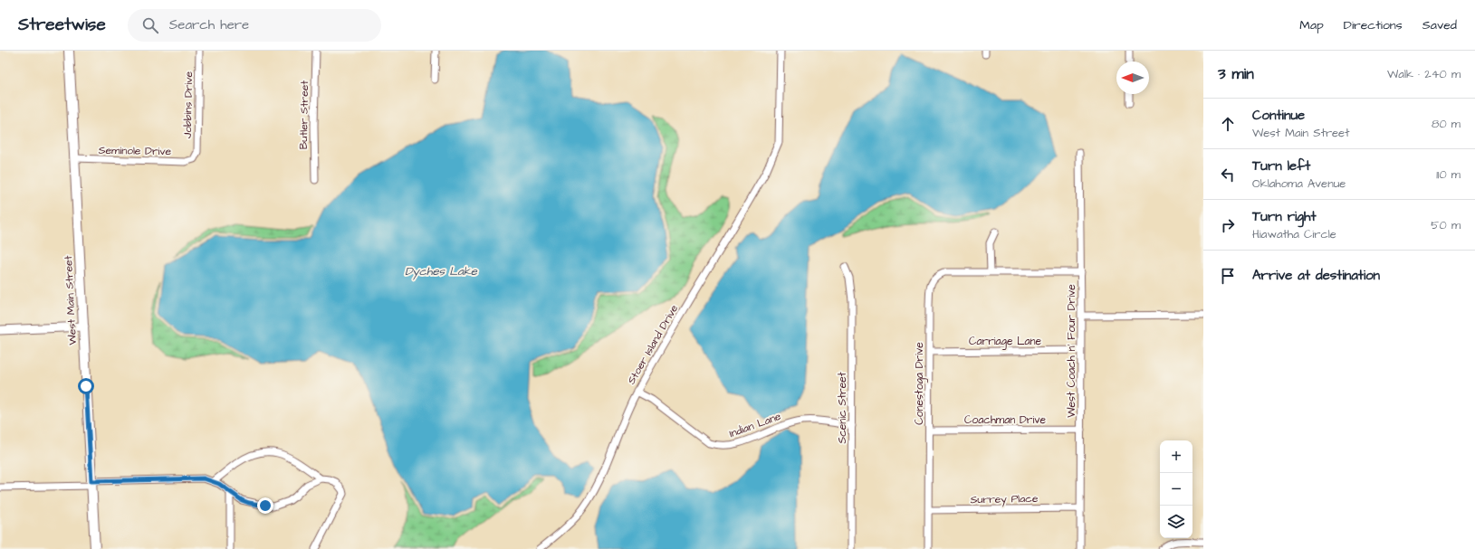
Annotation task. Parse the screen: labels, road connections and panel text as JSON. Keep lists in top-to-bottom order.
{
  "streets": {
    "main road": ["West Main Street"],
    "street": [
      "Jobbins Drive",
      "Butler Street",
      "Seminole Drive",
      "Carriage Lane",
      "Stoer Island Drive",
      "West Coach n' Four Drive",
      "Conestoga Drive",
      "Scenic Street",
      "Coachman Drive",
      "Indian Lane",
      "Surrey Place"
    ]
  },
  "crossings": [
    ["Jobbins Drive", "Seminole Drive"],
    ["Seminole Drive", "West Main Street"],
    ["Carriage Lane", "West Coach n' Four Drive"],
    ["Carriage Lane", "Conestoga Drive"],
    ["Stoer Island Drive", "Indian Lane"],
    ["West Coach n' Four Drive", "Conestoga Drive"],
    ["West Coach n' Four Drive", "Coachman Drive"],
    ["West Coach n' Four Drive", "Surrey Place"],
    ["Conestoga Drive", "Coachman Drive"],
    ["Conestoga Drive", "Surrey Place"],
    ["Scenic Street", "Indian Lane"]
  ],
  "water": ["Dyches Lake"],
  "north": "left",
  "page": {
    "header": "Streetwise",
    "search": "Search here",
    "nav": ["Map", "Directions", "Saved"],
    "heading": ["3 min", "Walk · 240 m"],
    "list": [
      ["Continue", "West Main Street", "80 m"],
      ["Turn left", "Oklahoma Avenue", "110 m"],
      ["Turn right", "Hiawatha Circle", "50 m"],
      "Arrive at destination"
    ],
    "map_buttons": ["+", "−"]
  }
}
